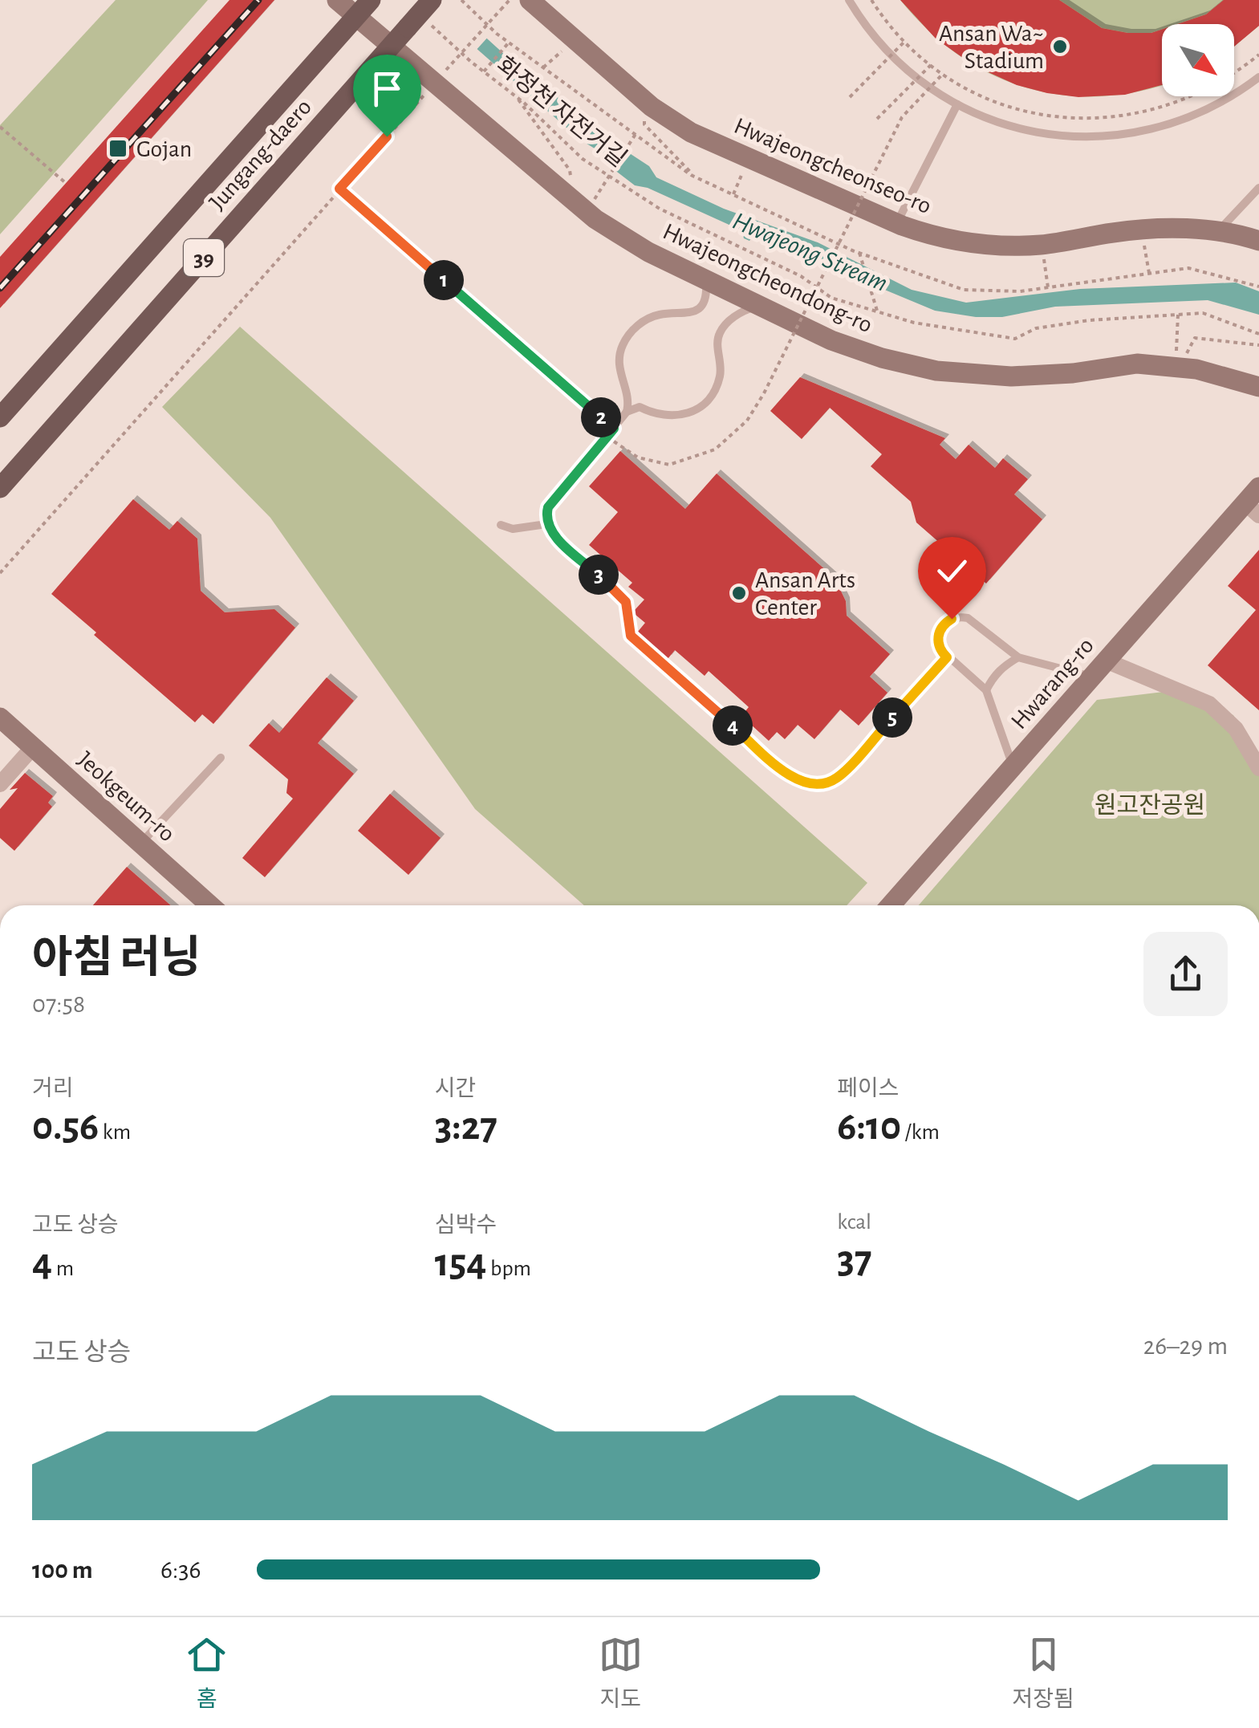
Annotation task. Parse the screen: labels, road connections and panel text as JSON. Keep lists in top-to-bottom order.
{
  "streets": {
    "main road": ["Jungang-daero", "39"],
    "street": [
      "Hwajeongcheonseo-ro",
      "Hwajeongcheondong-ro",
      "Hwarang-ro",
      "Jeokgeum-ro"
    ],
    "path": ["화정천 자전거길"]
  },
  "crossings": [
    ["화정천 자전거길", "Jungang-daero"],
    ["Jungang-daero", "Hwajeongcheondong-ro"]
  ],
  "water": ["Hwajeong Stream"],
  "parks": ["원고잔공원"],
  "places": {
    "other": ["Ansan Wa~ Stadium", "Ansan Arts Center"],
    "transit": ["Gojan"]
  },
  "north": "bottom right",
  "page": {
    "pins": [
      "1",
      "2",
      "3",
      "5",
      "4"
    ],
    "heading": ["아침 러닝", "07:58"],
    "stats": [
      ["거리", "0.56 km"],
      ["시간", "3:27"],
      ["페이스", "6:10 /km"],
      ["고도 상승", "4 m"],
      ["심박수", "154 bpm"],
      ["kcal", "37"]
    ],
    "chart": ["고도 상승", "26–29 m"],
    "list": [
      {
        "name": "100 m",
        "note": "6:36"
      }
    ],
    "tabs": ["홈", "지도", "저장됨"]
  }
}
